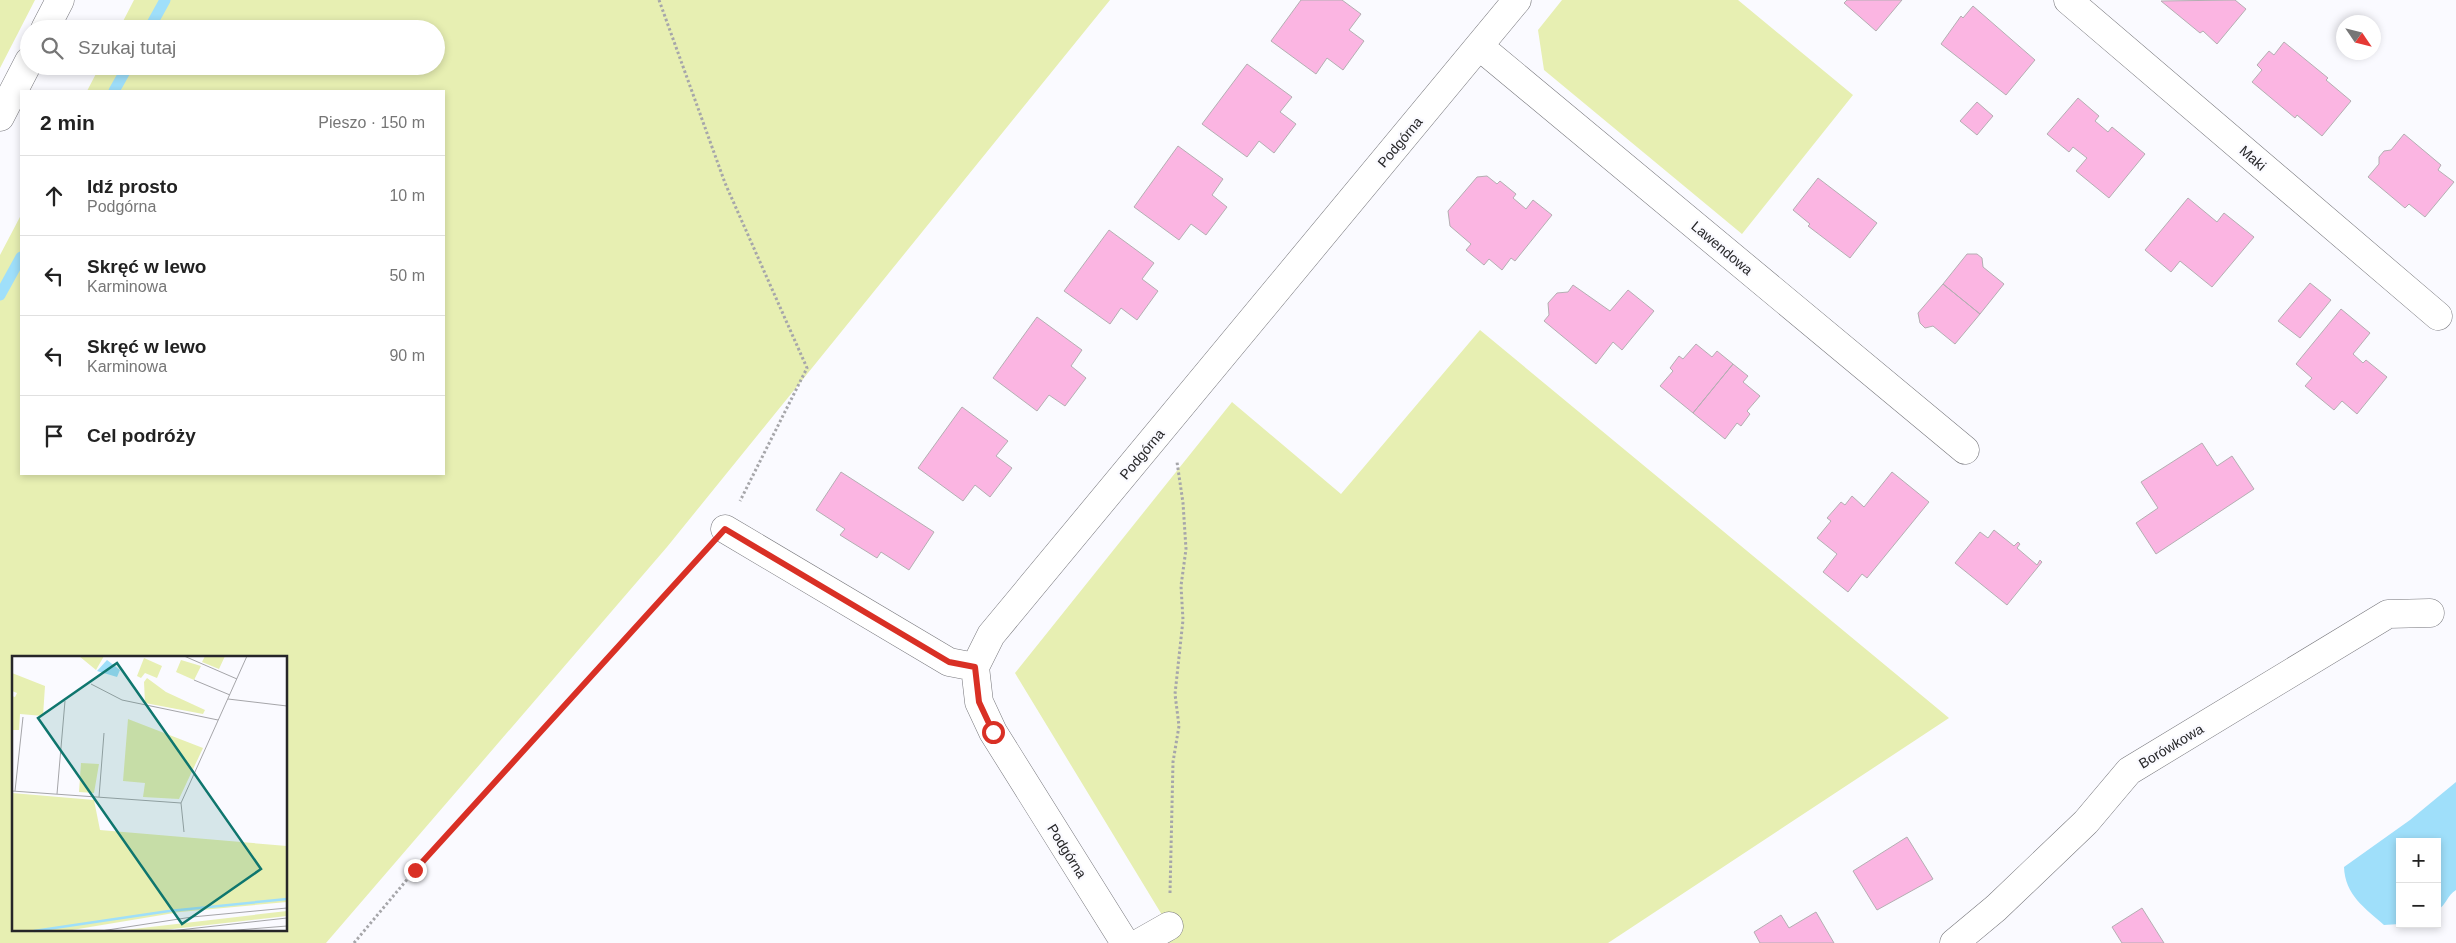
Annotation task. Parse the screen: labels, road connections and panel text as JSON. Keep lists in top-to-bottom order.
{
  "streets": {
    "main road": [
      "Podgórna",
      "Maki",
      "Lawendowa",
      "Borówkowa"
    ]
  },
  "crossings": [
    ["Podgórna", "Lawendowa"]
  ],
  "north": "bottom right",
  "page": {
    "search": "Szukaj tutaj",
    "heading": ["2 min", "Pieszo · 150 m"],
    "list": [
      ["Idź prosto", "Podgórna", "10 m"],
      ["Skręć w lewo", "Karminowa", "50 m"],
      ["Skręć w lewo", "Karminowa", "90 m"],
      "Cel podróży"
    ],
    "map_buttons": ["+", "−"]
  }
}
